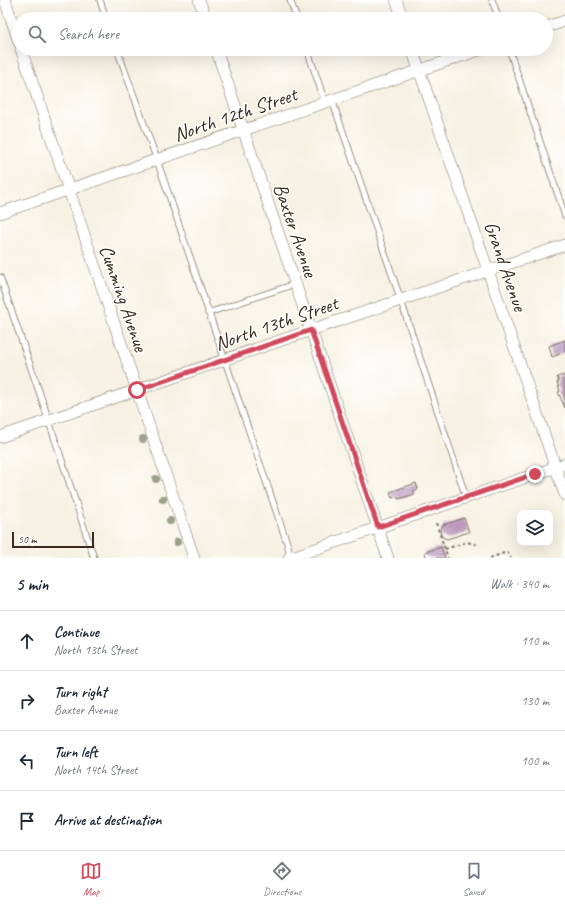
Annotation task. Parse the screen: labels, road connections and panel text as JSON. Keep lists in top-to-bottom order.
{
  "streets": {
    "street": [
      "North 12th Street",
      "Baxter Avenue",
      "Grand Avenue",
      "Cumming Avenue",
      "North 13th Street"
    ]
  },
  "crossings": [
    ["North 12th Street", "Baxter Avenue"],
    ["North 12th Street", "Grand Avenue"],
    ["North 12th Street", "Cumming Avenue"],
    ["Baxter Avenue", "North 13th Street"],
    ["Grand Avenue", "North 13th Street"],
    ["Cumming Avenue", "North 13th Street"]
  ],
  "scale_bar": "50 m",
  "page": {
    "search": "Search here",
    "scale": "50 m",
    "heading": ["5 min", "Walk · 340 m"],
    "list": [
      ["Continue", "North 13th Street", "110 m"],
      ["Turn right", "Baxter Avenue", "130 m"],
      ["Turn left", "North 14th Street", "100 m"],
      "Arrive at destination"
    ],
    "nav": ["Map", "Directions", "Saved"]
  }
}
